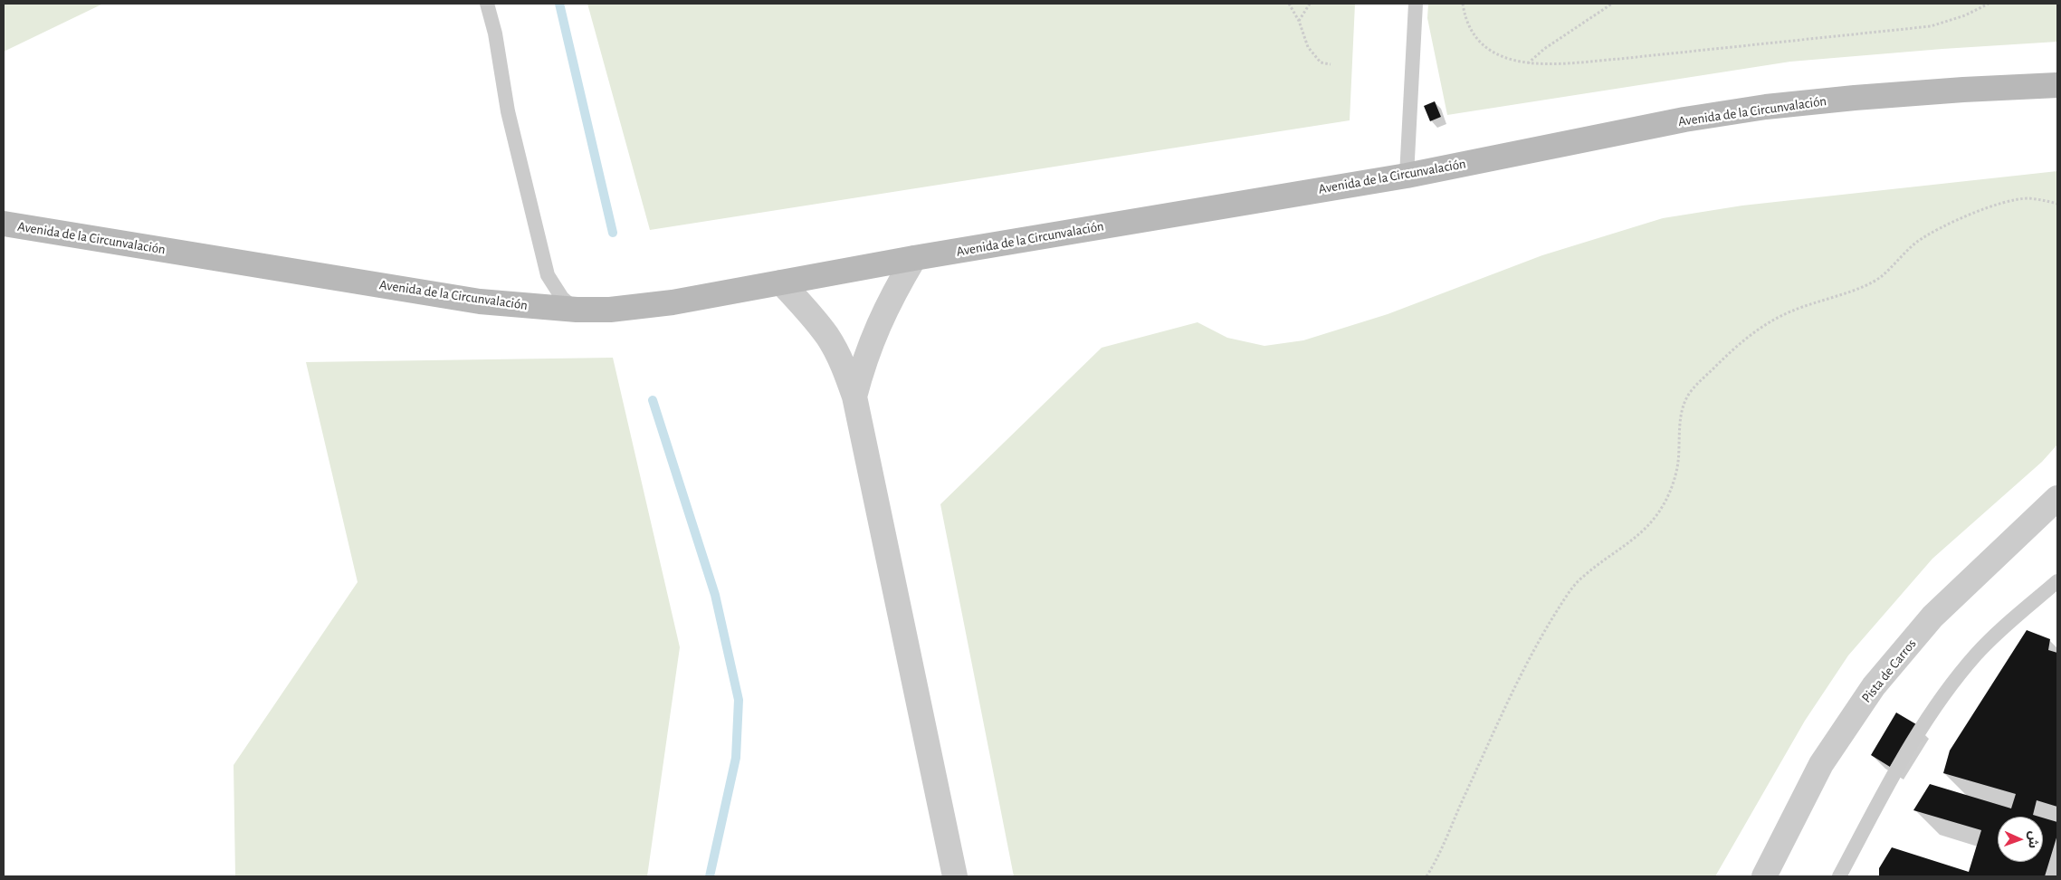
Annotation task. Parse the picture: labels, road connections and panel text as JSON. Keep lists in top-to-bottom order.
{
  "streets": {
    "main road": ["Avenida de la Circunvalación"],
    "street": ["Pista de Carros"]
  },
  "north": "right"
}
